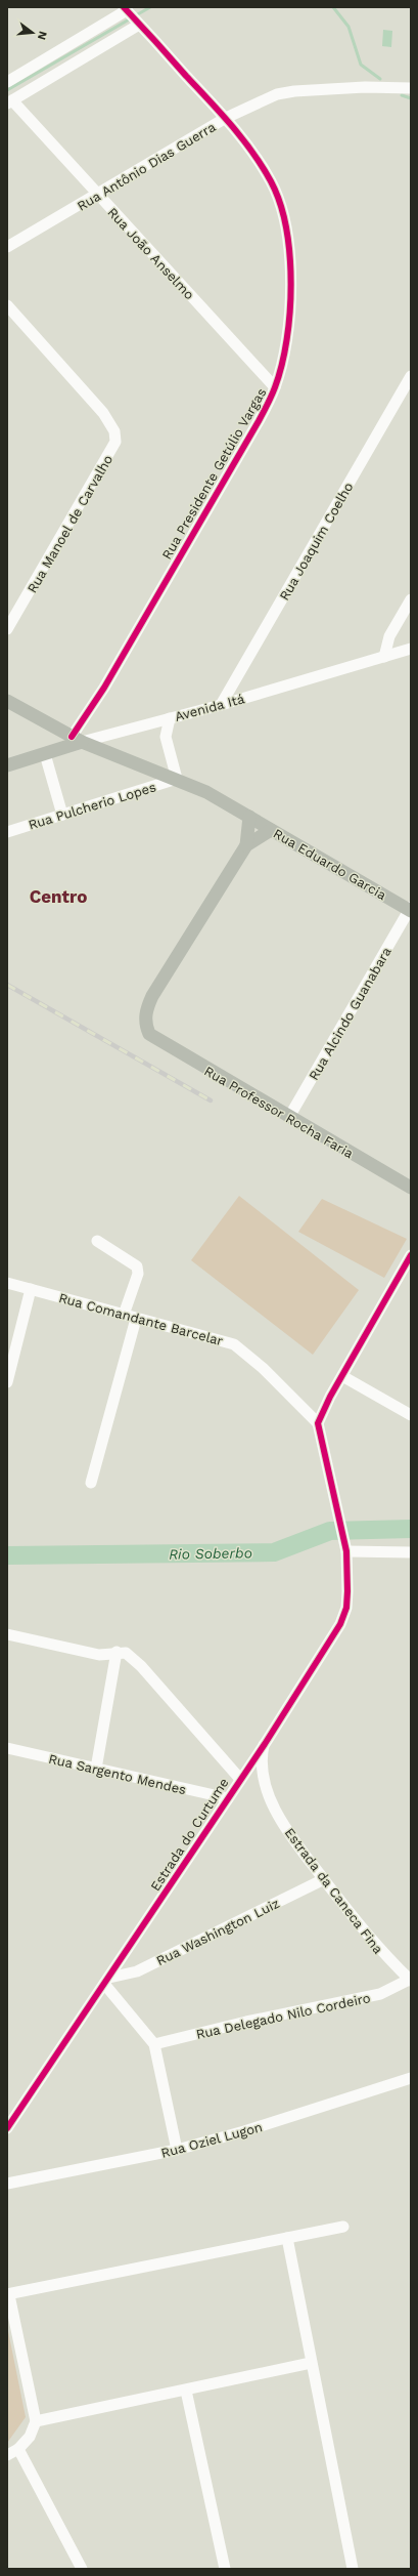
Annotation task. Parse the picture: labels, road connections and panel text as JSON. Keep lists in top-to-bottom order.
{
  "streets": {
    "main road": ["Avenida Itá", "Rua Eduardo Garcia", "Rua Professor Rocha Faria"],
    "street": [
      "Rua Antônio Dias Guerra",
      "Rua João Anselmo",
      "Rua Presidente Getúlio Vargas",
      "Rua Manoel de Carvalho",
      "Rua Joaquim Coelho",
      "Rua Pulcherio Lopes",
      "Rua Alcindo Guanabara",
      "Rua Comandante Barcelar",
      "Rua Sargento Mendes",
      "Estrada do Curtume",
      "Estrada da Caneca Fina",
      "Rua Washington Luiz",
      "Rua Delegado Nilo Cordeiro",
      "Rua Oziel Lugon"
    ]
  },
  "crossings": [
    ["Rua Antônio Dias Guerra", "Rua João Anselmo"],
    ["Rua Antônio Dias Guerra", "Rua Presidente Getúlio Vargas"],
    ["Rua João Anselmo", "Rua Presidente Getúlio Vargas"],
    ["Rua Presidente Getúlio Vargas", "Avenida Itá"],
    ["Rua Presidente Getúlio Vargas", "Rua Eduardo Garcia"],
    ["Rua Joaquim Coelho", "Avenida Itá"],
    ["Avenida Itá", "Rua Eduardo Garcia"],
    ["Rua Pulcherio Lopes", "Rua Eduardo Garcia"],
    ["Rua Eduardo Garcia", "Rua Alcindo Guanabara"],
    ["Rua Alcindo Guanabara", "Rua Professor Rocha Faria"],
    ["Rua Comandante Barcelar", "Estrada do Curtume"],
    ["Rua Sargento Mendes", "Estrada do Curtume"],
    ["Estrada do Curtume", "Estrada da Caneca Fina"],
    ["Estrada do Curtume", "Rua Washington Luiz"],
    ["Estrada da Caneca Fina", "Rua Washington Luiz"],
    ["Estrada da Caneca Fina", "Rua Delegado Nilo Cordeiro"]
  ],
  "districts": ["Centro"],
  "water": ["Rio Soberbo"],
  "north": "right"
}
